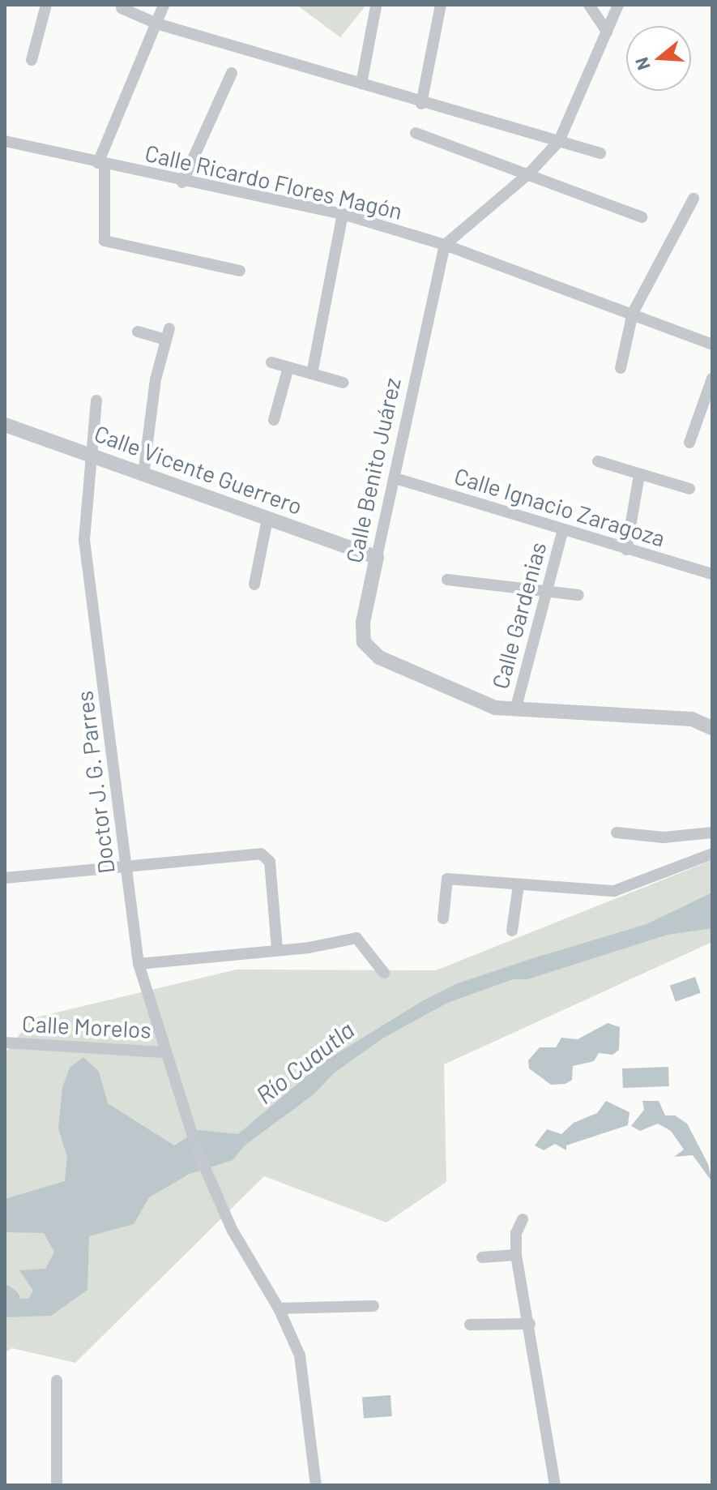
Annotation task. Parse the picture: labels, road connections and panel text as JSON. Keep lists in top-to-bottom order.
{
  "streets": {
    "street": [
      "Calle Ricardo Flores Magón",
      "Calle Vicente Guerrero",
      "Calle Benito Juárez",
      "Calle Ignacio Zaragoza",
      "Calle Gardenias",
      "Doctor J. G. Parres",
      "Calle Morelos"
    ]
  },
  "crossings": [
    ["Calle Ricardo Flores Magón", "Calle Benito Juárez"],
    ["Calle Vicente Guerrero", "Calle Benito Juárez"],
    ["Calle Vicente Guerrero", "Doctor J. G. Parres"],
    ["Calle Benito Juárez", "Calle Ignacio Zaragoza"],
    ["Calle Benito Juárez", "Calle Gardenias"],
    ["Calle Ignacio Zaragoza", "Calle Gardenias"],
    ["Doctor J. G. Parres", "Calle Morelos"]
  ],
  "water": ["Río Cuautla"],
  "north": "left"
}
